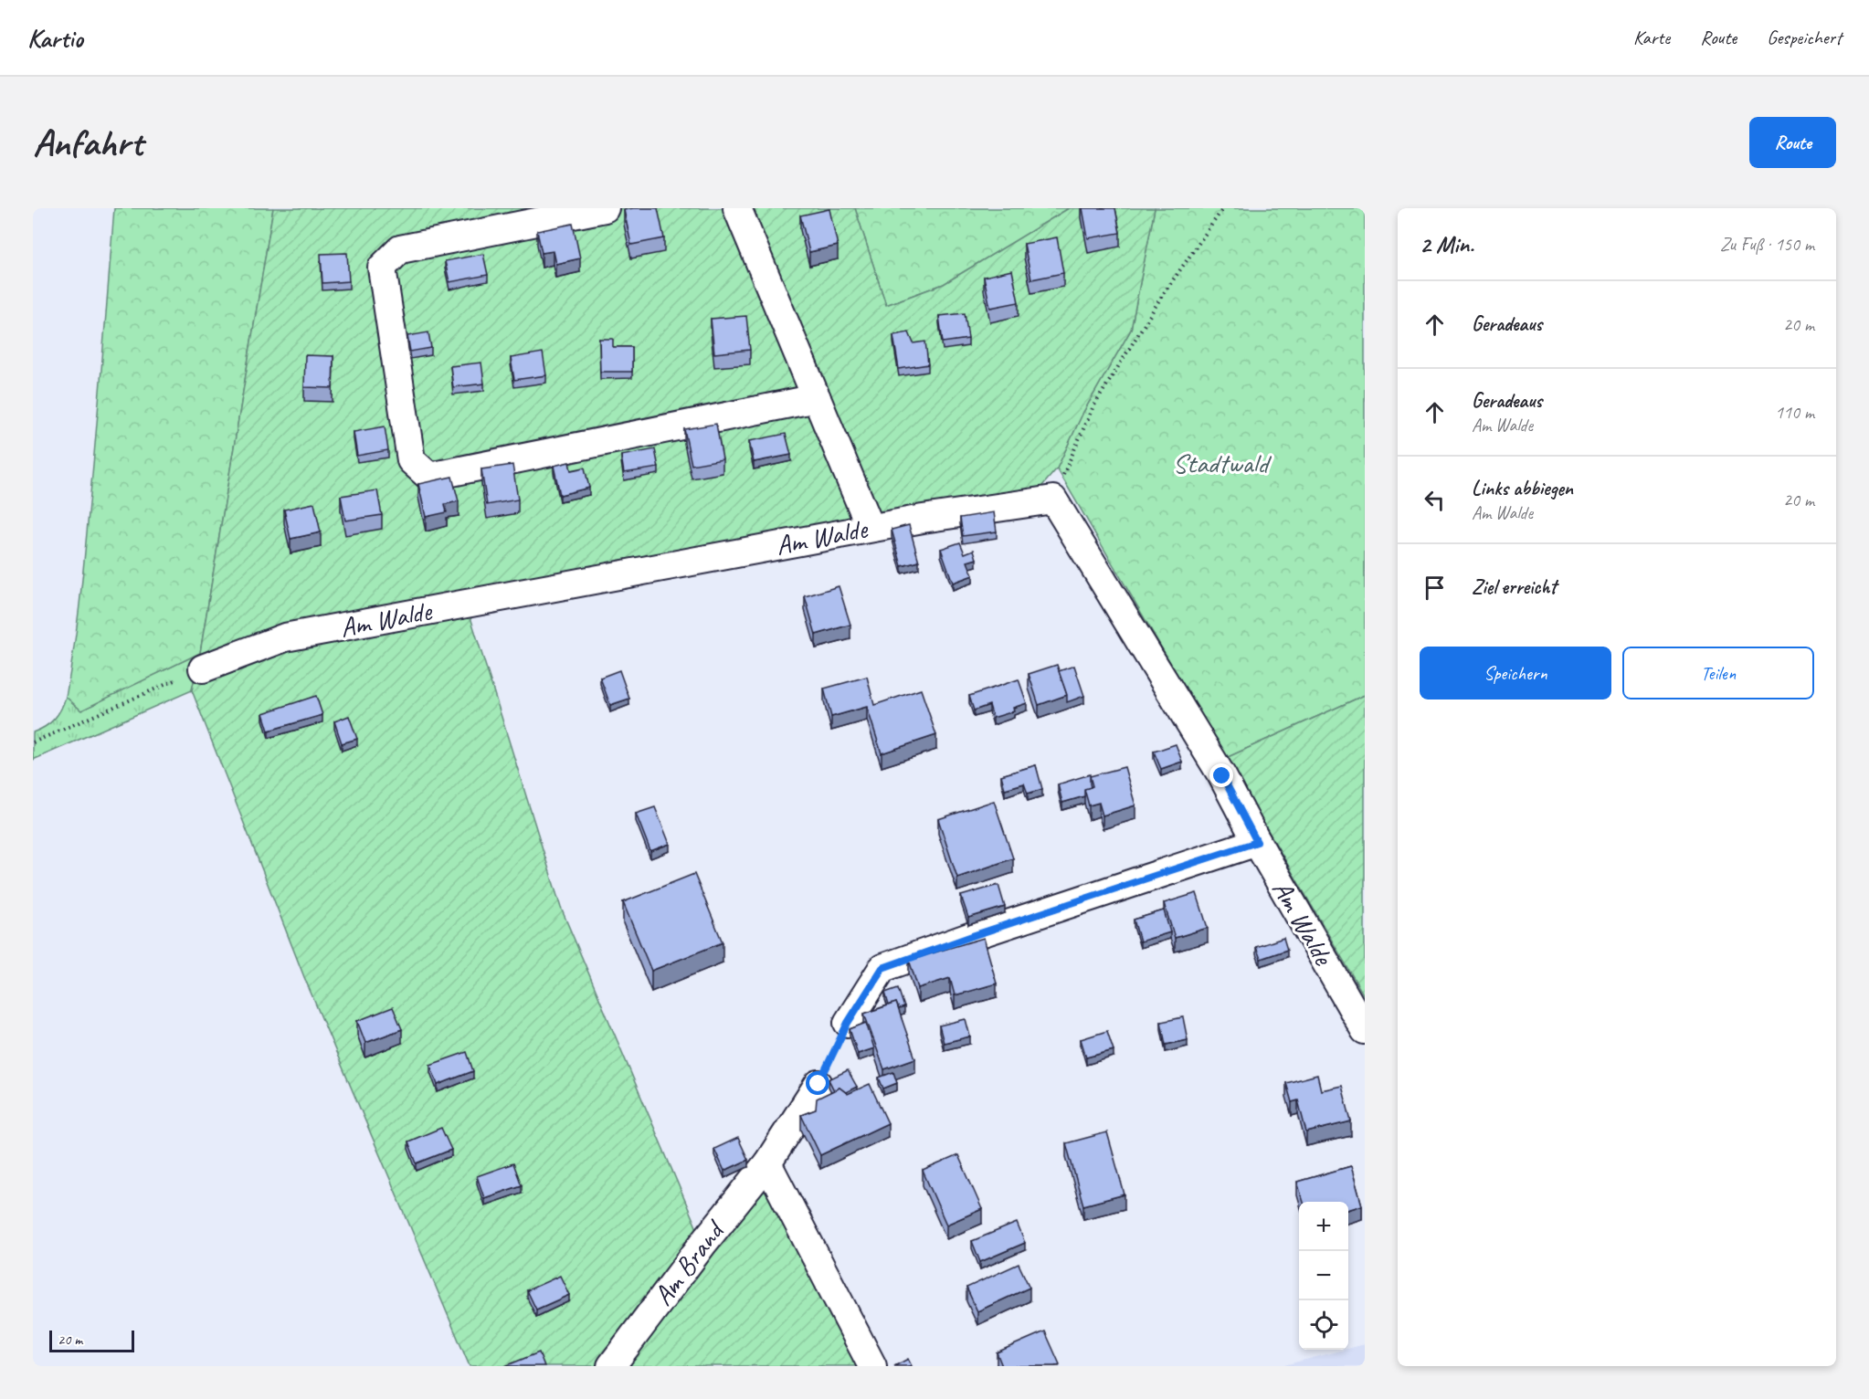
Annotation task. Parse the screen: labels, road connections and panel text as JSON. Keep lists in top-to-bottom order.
{
  "streets": {
    "street": ["Am Walde", "Am Brand"]
  },
  "parks": ["Stadtwald"],
  "scale_bar": "20 m",
  "page": {
    "header": "Kartio",
    "nav": ["Karte", "Route", "Gespeichert"],
    "buttons": [
      "Route",
      ["Speichern", "Teilen"]
    ],
    "title": "Anfahrt",
    "heading": ["2 Min.", "Zu Fuß · 150 m"],
    "list": [
      ["Geradeaus", "20 m"],
      ["Geradeaus", "Am Walde", "110 m"],
      ["Links abbiegen", "Am Walde", "20 m"],
      "Ziel erreicht"
    ],
    "map_buttons": ["+", "−"],
    "scale": "20 m"
  }
}
